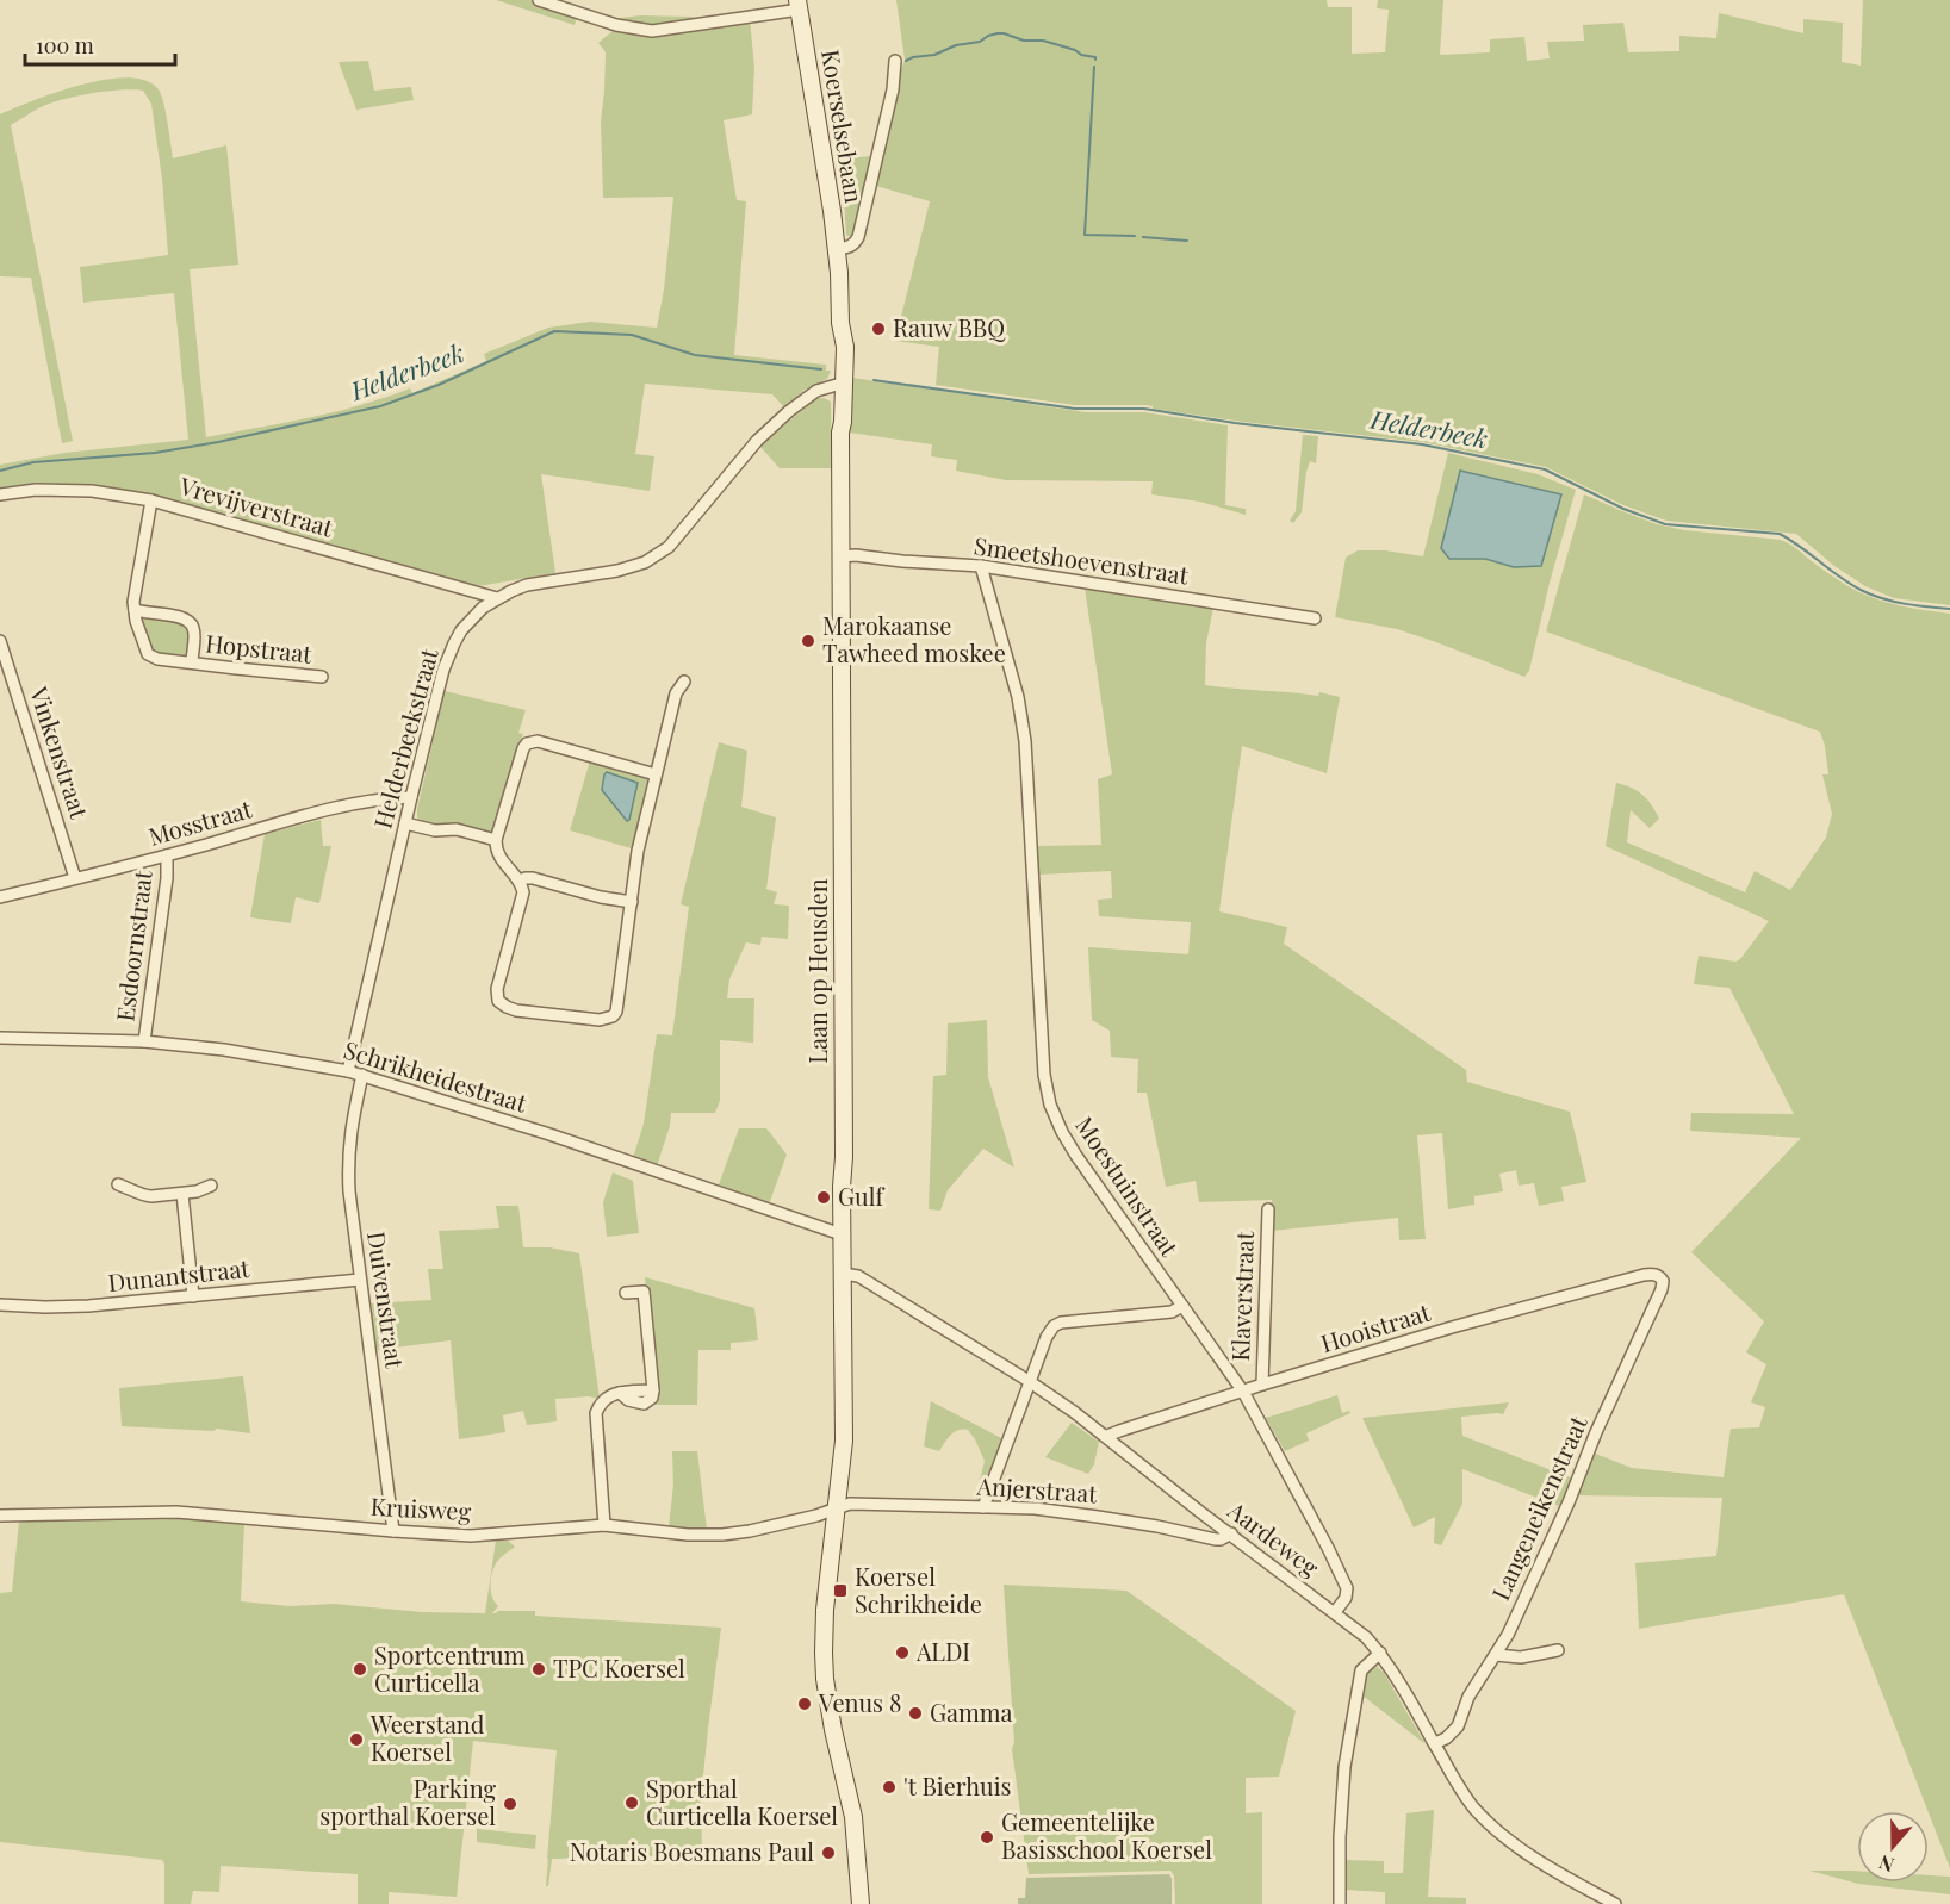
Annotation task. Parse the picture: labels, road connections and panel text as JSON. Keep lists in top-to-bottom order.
{
  "streets": {
    "street": [
      "Koerselsebaan",
      "Vrevijverstraat",
      "Smeetshoevenstraat",
      "Hopstraat",
      "Helderbeekstraat",
      "Vinkenstraat",
      "Mosstraat",
      "Esdoornstraat",
      "Laan op Heusden",
      "Schrikheidestraat",
      "Moestuinstraat",
      "Dunantstraat",
      "Klaverstraat",
      "Duivenstraat",
      "Hooistraat",
      "Anjerstraat",
      "Langeneikenstraat",
      "Kruisweg",
      "Aardeweg"
    ]
  },
  "crossings": [
    ["Koerselsebaan", "Helderbeekstraat"],
    ["Koerselsebaan", "Laan op Heusden"],
    ["Vrevijverstraat", "Hopstraat"],
    ["Vrevijverstraat", "Helderbeekstraat"],
    ["Smeetshoevenstraat", "Laan op Heusden"],
    ["Smeetshoevenstraat", "Moestuinstraat"],
    ["Helderbeekstraat", "Mosstraat"],
    ["Helderbeekstraat", "Laan op Heusden"],
    ["Helderbeekstraat", "Schrikheidestraat"],
    ["Vinkenstraat", "Mosstraat"],
    ["Mosstraat", "Esdoornstraat"],
    ["Esdoornstraat", "Schrikheidestraat"],
    ["Laan op Heusden", "Schrikheidestraat"],
    ["Laan op Heusden", "Anjerstraat"],
    ["Laan op Heusden", "Kruisweg"],
    ["Laan op Heusden", "Aardeweg"],
    ["Schrikheidestraat", "Duivenstraat"],
    ["Moestuinstraat", "Hooistraat"],
    ["Moestuinstraat", "Aardeweg"],
    ["Dunantstraat", "Duivenstraat"],
    ["Klaverstraat", "Hooistraat"],
    ["Duivenstraat", "Kruisweg"],
    ["Hooistraat", "Langeneikenstraat"],
    ["Hooistraat", "Aardeweg"],
    ["Anjerstraat", "Kruisweg"],
    ["Anjerstraat", "Aardeweg"],
    ["Langeneikenstraat", "Aardeweg"]
  ],
  "water": ["Helderbeek"],
  "places": {
    "other": [
      "Rauw BBQ",
      "Marokaanse Tawheed moskee",
      "Gulf",
      "ALDI",
      "Sportcentrum Curticella",
      "TPC Koersel",
      "Venus 8",
      "Gamma",
      "Weerstand Koersel",
      "'t Bierhuis",
      "Sporthal Curticella Koersel",
      "Parking sporthal Koersel",
      "Gemeentelijke Basisschool Koersel",
      "Notaris Boesmans Paul"
    ],
    "transit": ["Koersel Schrikheide"]
  },
  "scale_bar": "100 m",
  "north": "bottom"
}
